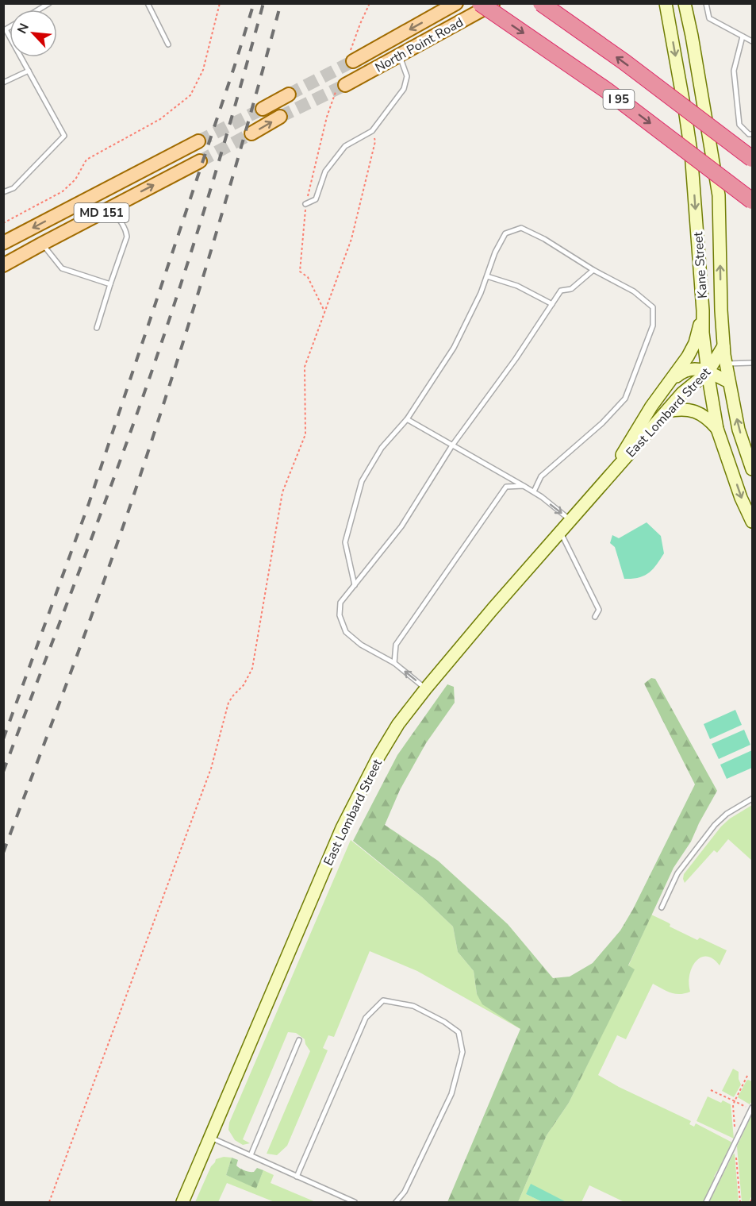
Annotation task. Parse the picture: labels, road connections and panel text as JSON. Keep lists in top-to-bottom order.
{
  "streets": {
    "highway": ["I 95"],
    "main road": [
      "North Point Road",
      "MD 151",
      "Kane Street",
      "East Lombard Street"
    ]
  },
  "crossings": [
    ["Kane Street", "East Lombard Street"]
  ],
  "north": "top left"
}
